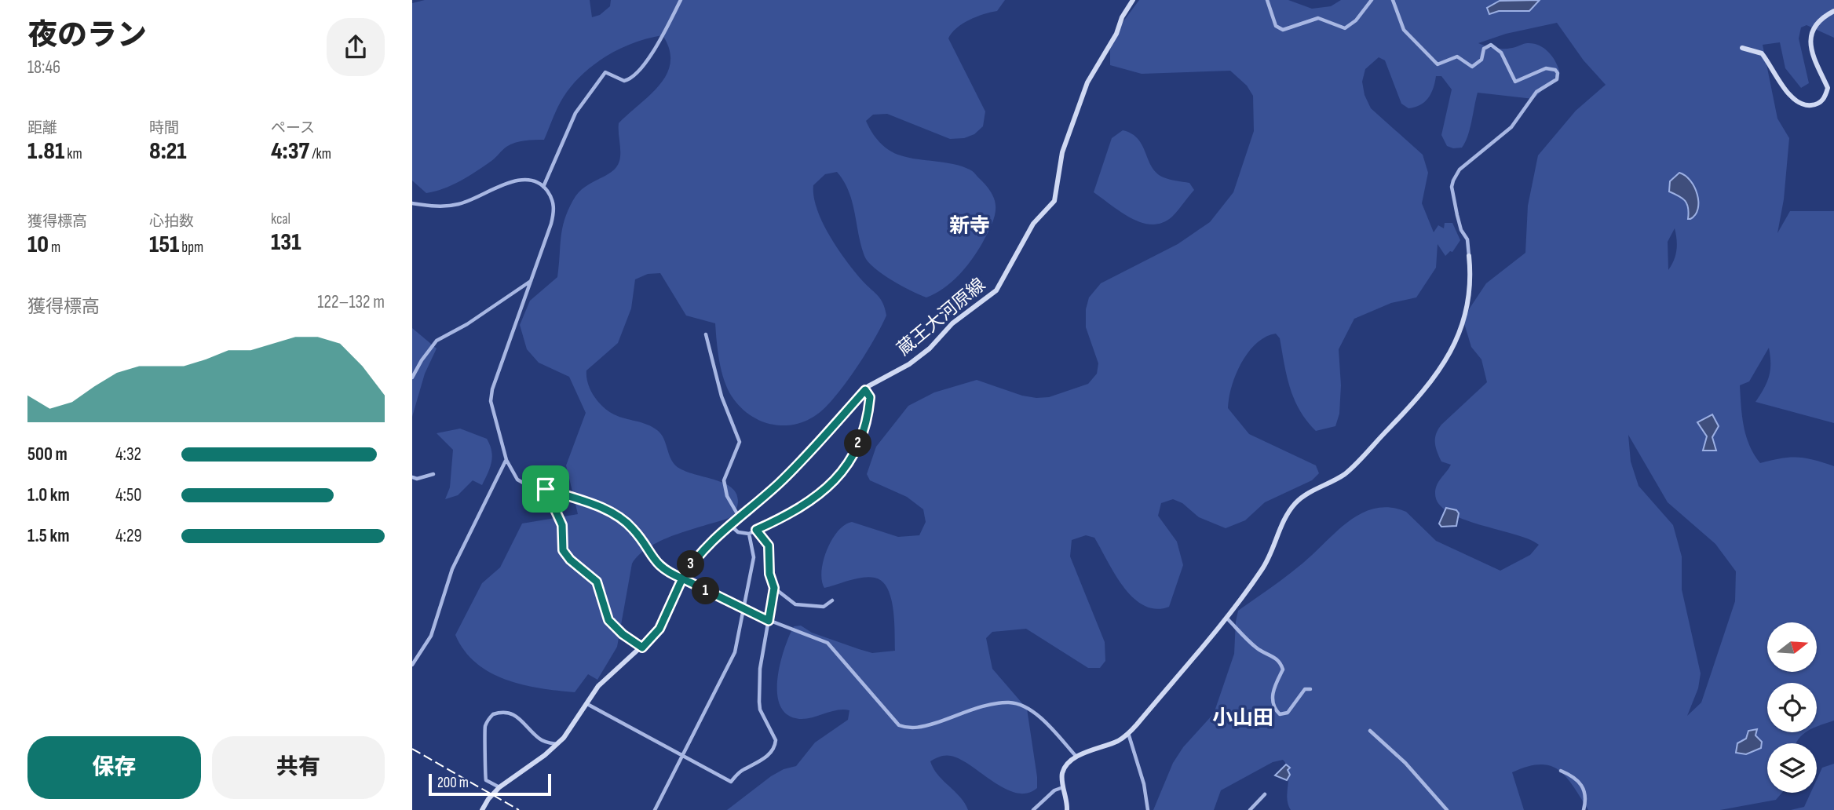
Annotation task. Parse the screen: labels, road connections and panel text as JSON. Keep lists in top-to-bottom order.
{
  "streets": {
    "main road": ["蔵王大河原線"]
  },
  "districts": ["新寺", "小山田"],
  "scale_bar": "200 m",
  "north": "right",
  "page": {
    "heading": ["夜のラン", "18:46"],
    "stats": [
      ["距離", "1.81 km"],
      ["時間", "8:21"],
      ["ペース", "4:37 /km"],
      ["獲得標高", "10 m"],
      ["心拍数", "151 bpm"],
      ["kcal", "131"]
    ],
    "chart": ["獲得標高", "122–132 m"],
    "pins": ["2", "3", "1"],
    "list": [
      {
        "name": "500 m",
        "note": "4:32"
      },
      {
        "name": "1.0 km",
        "note": "4:50"
      },
      {
        "name": "1.5 km",
        "note": "4:29"
      }
    ],
    "buttons": ["保存", "共有"],
    "scale": "200 m"
  }
}
